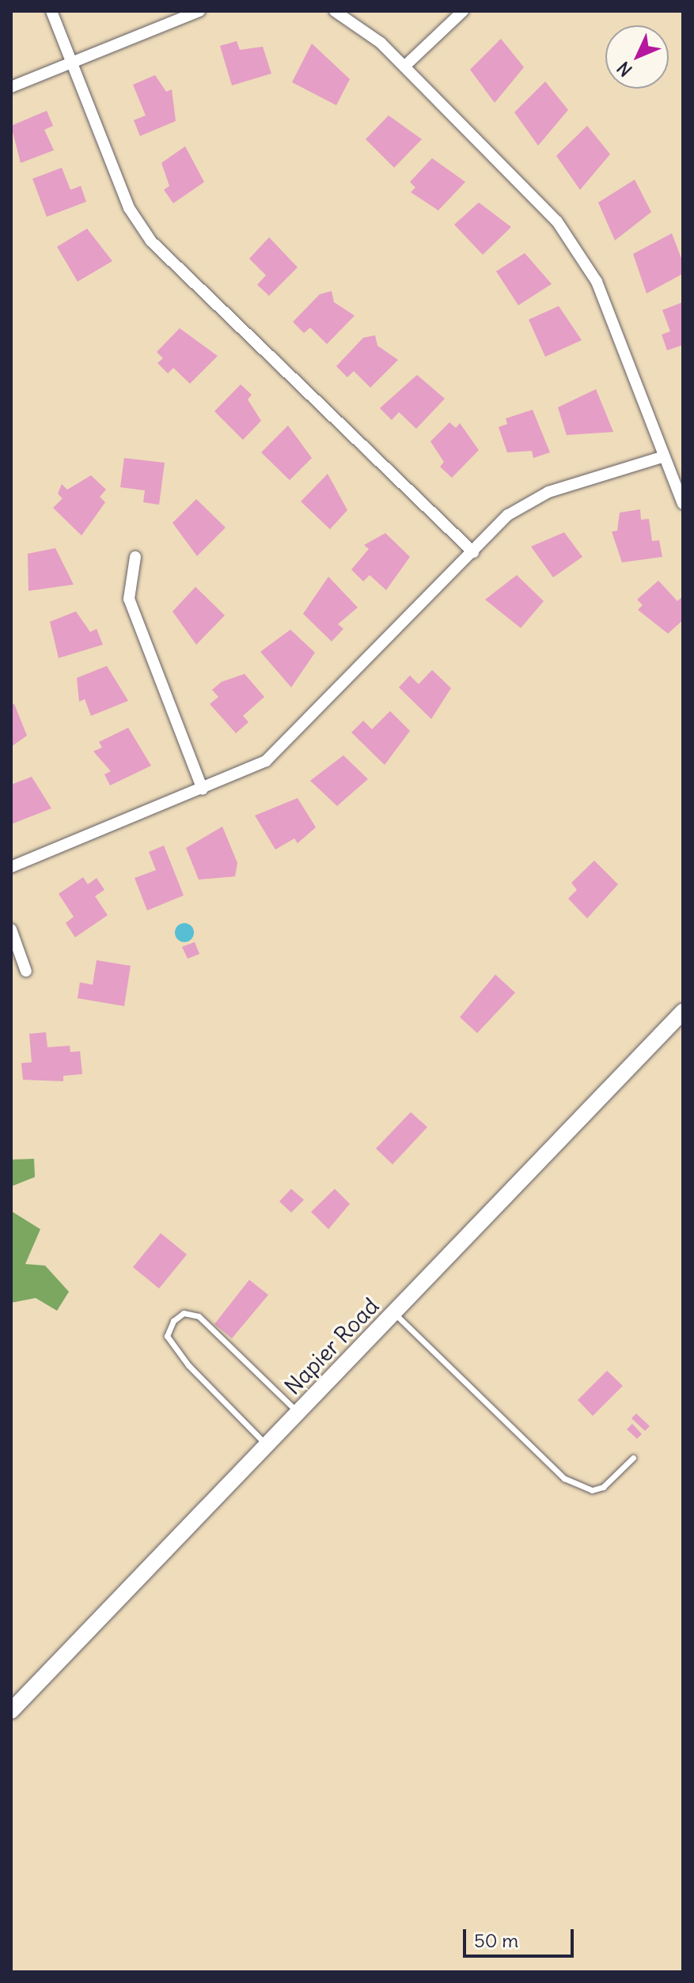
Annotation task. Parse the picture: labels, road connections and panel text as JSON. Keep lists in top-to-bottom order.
{
  "streets": {
    "street": ["Napier Road"]
  },
  "scale_bar": "50 m",
  "north": "bottom left"
}
